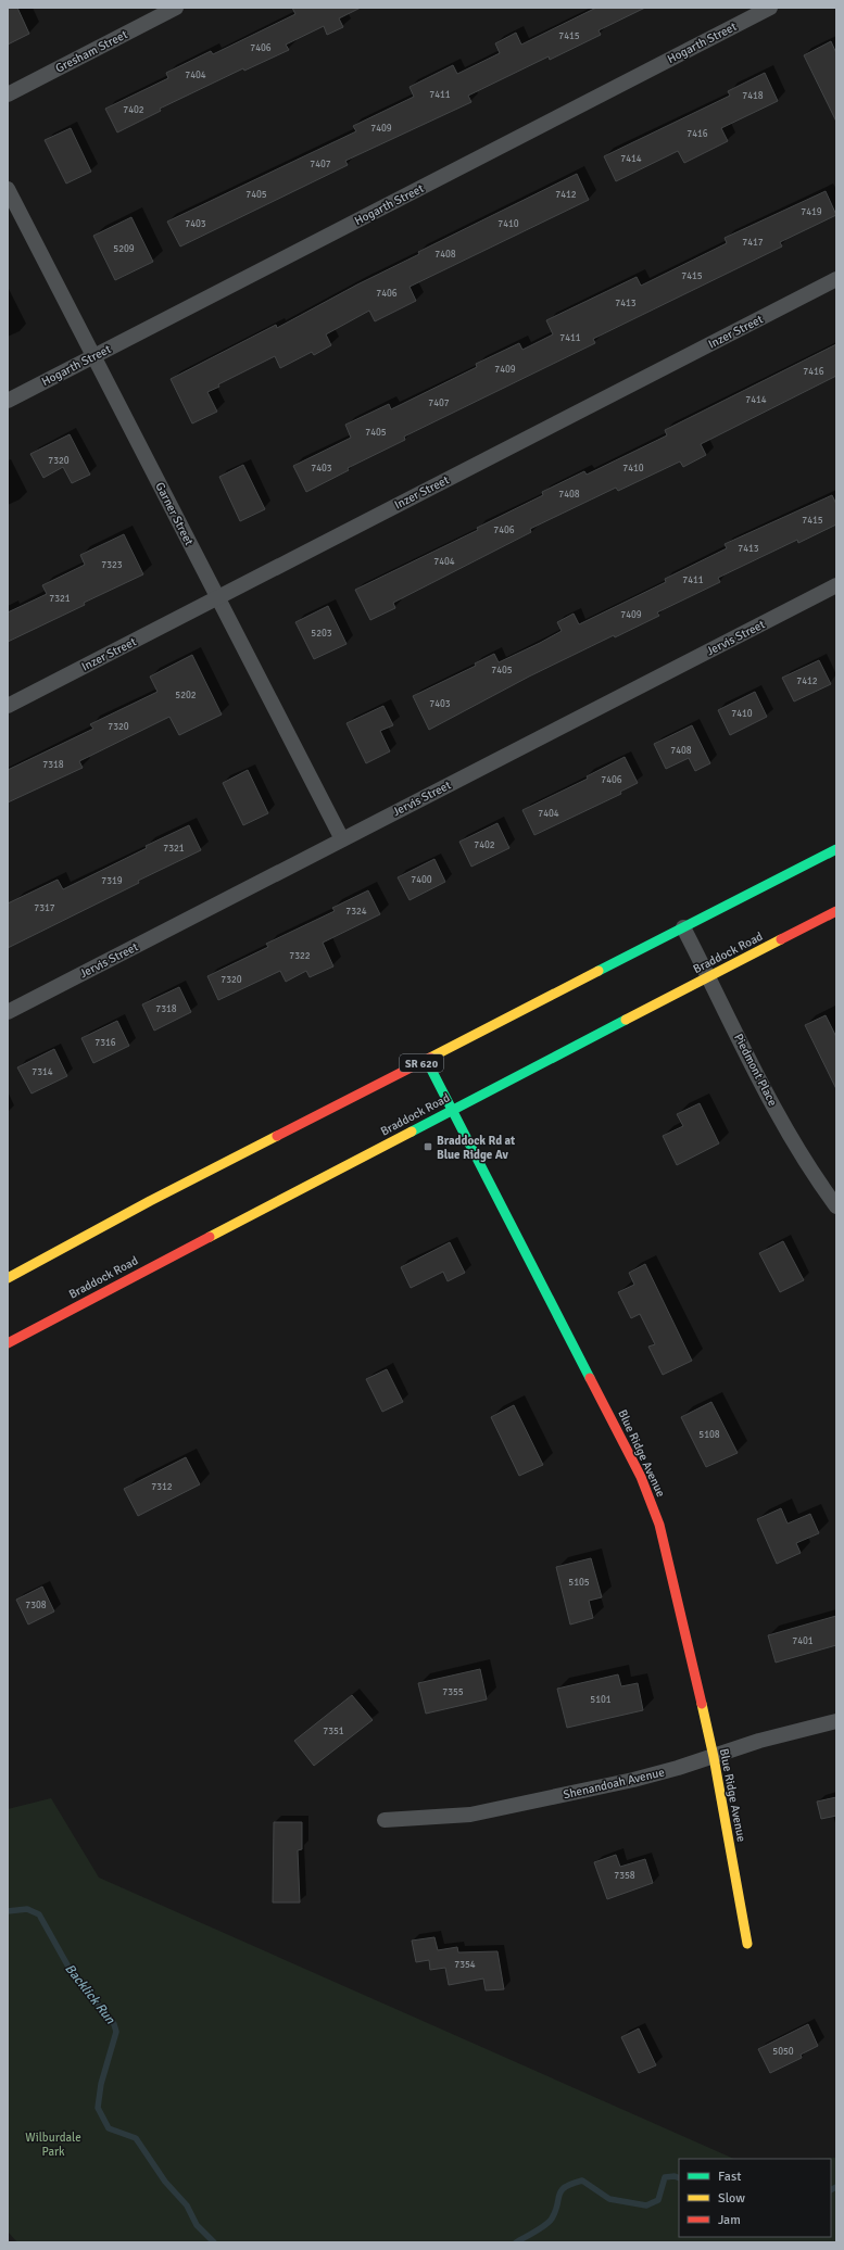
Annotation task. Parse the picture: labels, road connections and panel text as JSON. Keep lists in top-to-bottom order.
{
  "streets": {
    "main road": ["Braddock Road", "SR 620", "Blue Ridge Avenue"],
    "street": [
      "Hogarth Street",
      "Gresham Street",
      "Inzer Street",
      "Garner Street",
      "Jervis Street",
      "Piedmont Place",
      "Shenandoah Avenue"
    ]
  },
  "crossings": [
    ["Hogarth Street", "Garner Street"],
    ["Inzer Street", "Garner Street"],
    ["Garner Street", "Jervis Street"],
    ["Braddock Road", "Piedmont Place"],
    ["Braddock Road", "Blue Ridge Avenue"],
    ["SR 620", "Piedmont Place"],
    ["SR 620", "Blue Ridge Avenue"],
    ["Blue Ridge Avenue", "Shenandoah Avenue"]
  ],
  "water": ["Backlick Run"],
  "parks": ["Wilburdale Park"],
  "places": {
    "transit": ["Braddock Rd at Blue Ridge Av"]
  },
  "house_numbers": [
    "7415",
    "7406",
    "7404",
    "7411",
    "7418",
    "7402",
    "7409",
    "7416",
    "7414",
    "7407",
    "7405",
    "7412",
    "7419",
    "7403",
    "7410",
    "7417",
    "5209",
    "7408",
    "7415",
    "7406",
    "7413",
    "7411",
    "7409",
    "7416",
    "7414",
    "7407",
    "7405",
    "7320",
    "7403",
    "7410",
    "7408",
    "7415",
    "7406",
    "7413",
    "7404",
    "7323",
    "7411",
    "7321",
    "7409",
    "5203",
    "7405",
    "7412",
    "5202",
    "7403",
    "7410",
    "7320",
    "7408",
    "7318",
    "7406",
    "7404",
    "7402",
    "7321",
    "7400",
    "7319",
    "7317",
    "7324",
    "7322",
    "7320",
    "7318",
    "7316",
    "7314",
    "5108",
    "7312",
    "5105",
    "7308",
    "7401",
    "7355",
    "5101",
    "7351",
    "7358",
    "7354",
    "5050"
  ],
  "legend": ["Fast", "Slow", "Jam"]
}
